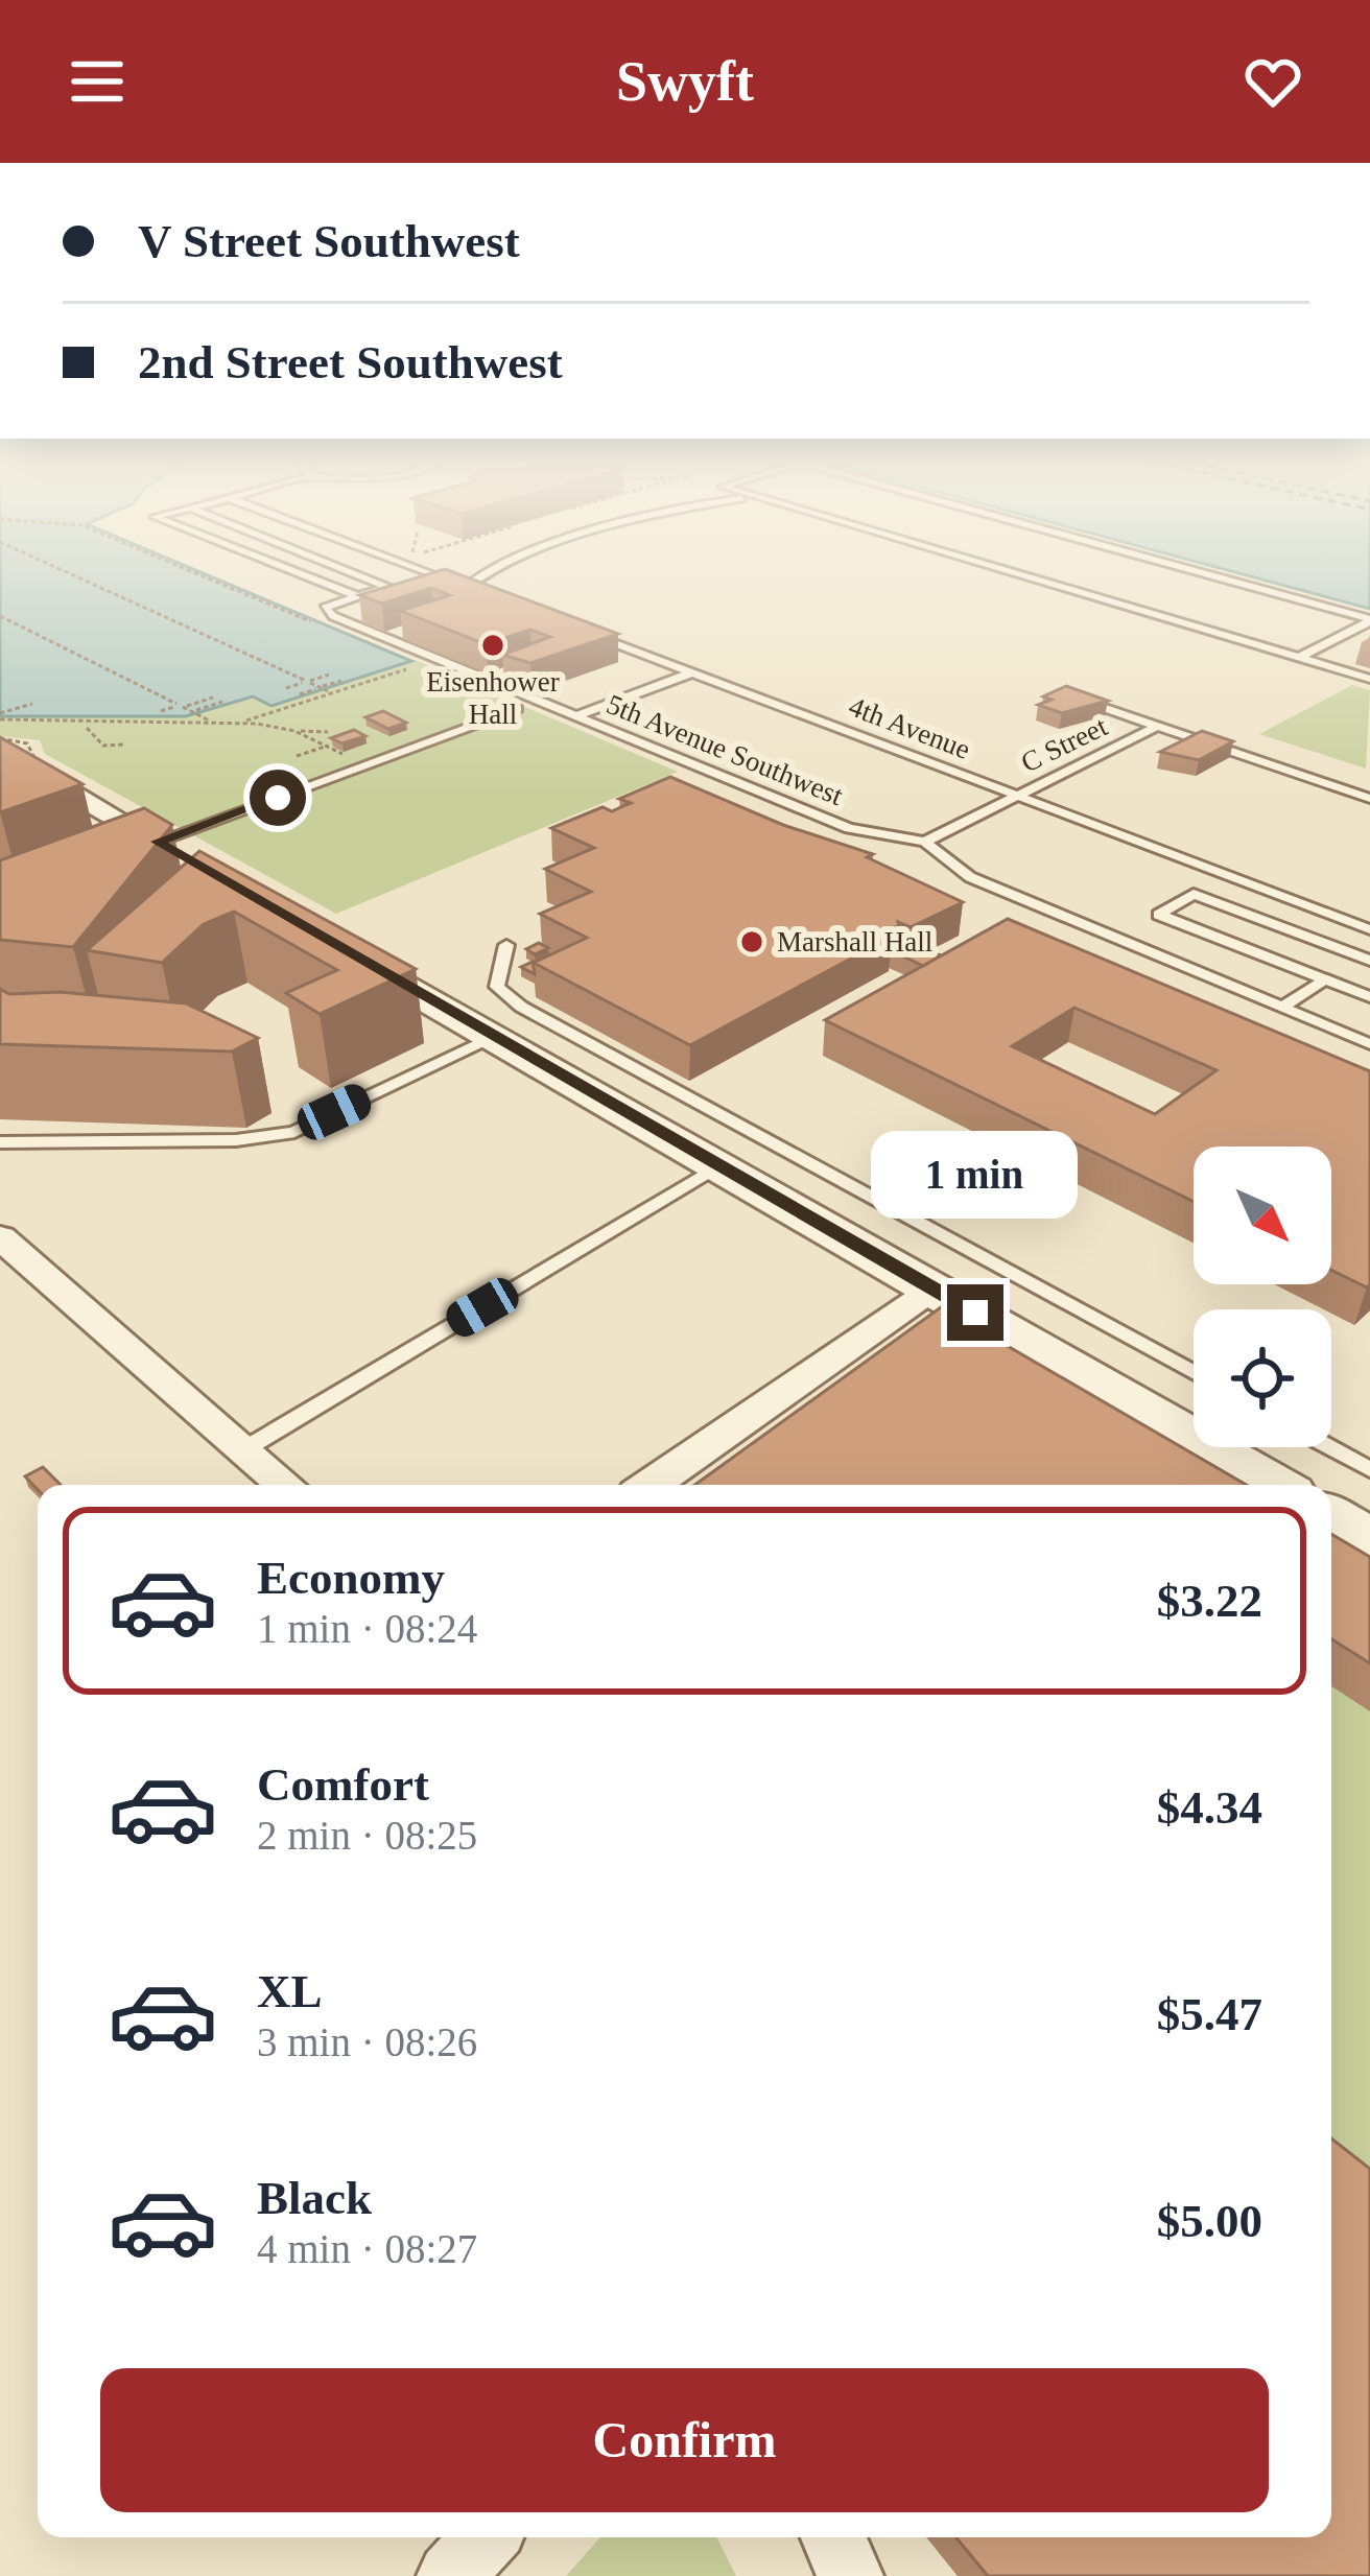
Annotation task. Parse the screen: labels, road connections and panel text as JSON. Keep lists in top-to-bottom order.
{
  "streets": {
    "lane": ["4th Avenue", "C Street", "5th Avenue Southwest"]
  },
  "crossings": [
    ["4th Avenue", "C Street"],
    ["C Street", "5th Avenue Southwest"]
  ],
  "places": ["Eisenhower Hall", "Marshall Hall"],
  "north": "bottom right",
  "page": {
    "header": "Swyft",
    "banner": ["V Street Southwest", "2nd Street Southwest"],
    "bubble": "1 min",
    "list": [
      {
        "name": "Economy",
        "note": "1 min · 08:24",
        "value": "$3.22"
      },
      {
        "name": "Comfort",
        "note": "2 min · 08:25",
        "value": "$4.34"
      },
      {
        "name": "XL",
        "note": "3 min · 08:26",
        "value": "$5.47"
      },
      {
        "name": "Black",
        "note": "4 min · 08:27",
        "value": "$5.00"
      }
    ],
    "buttons": "Confirm"
  }
}
